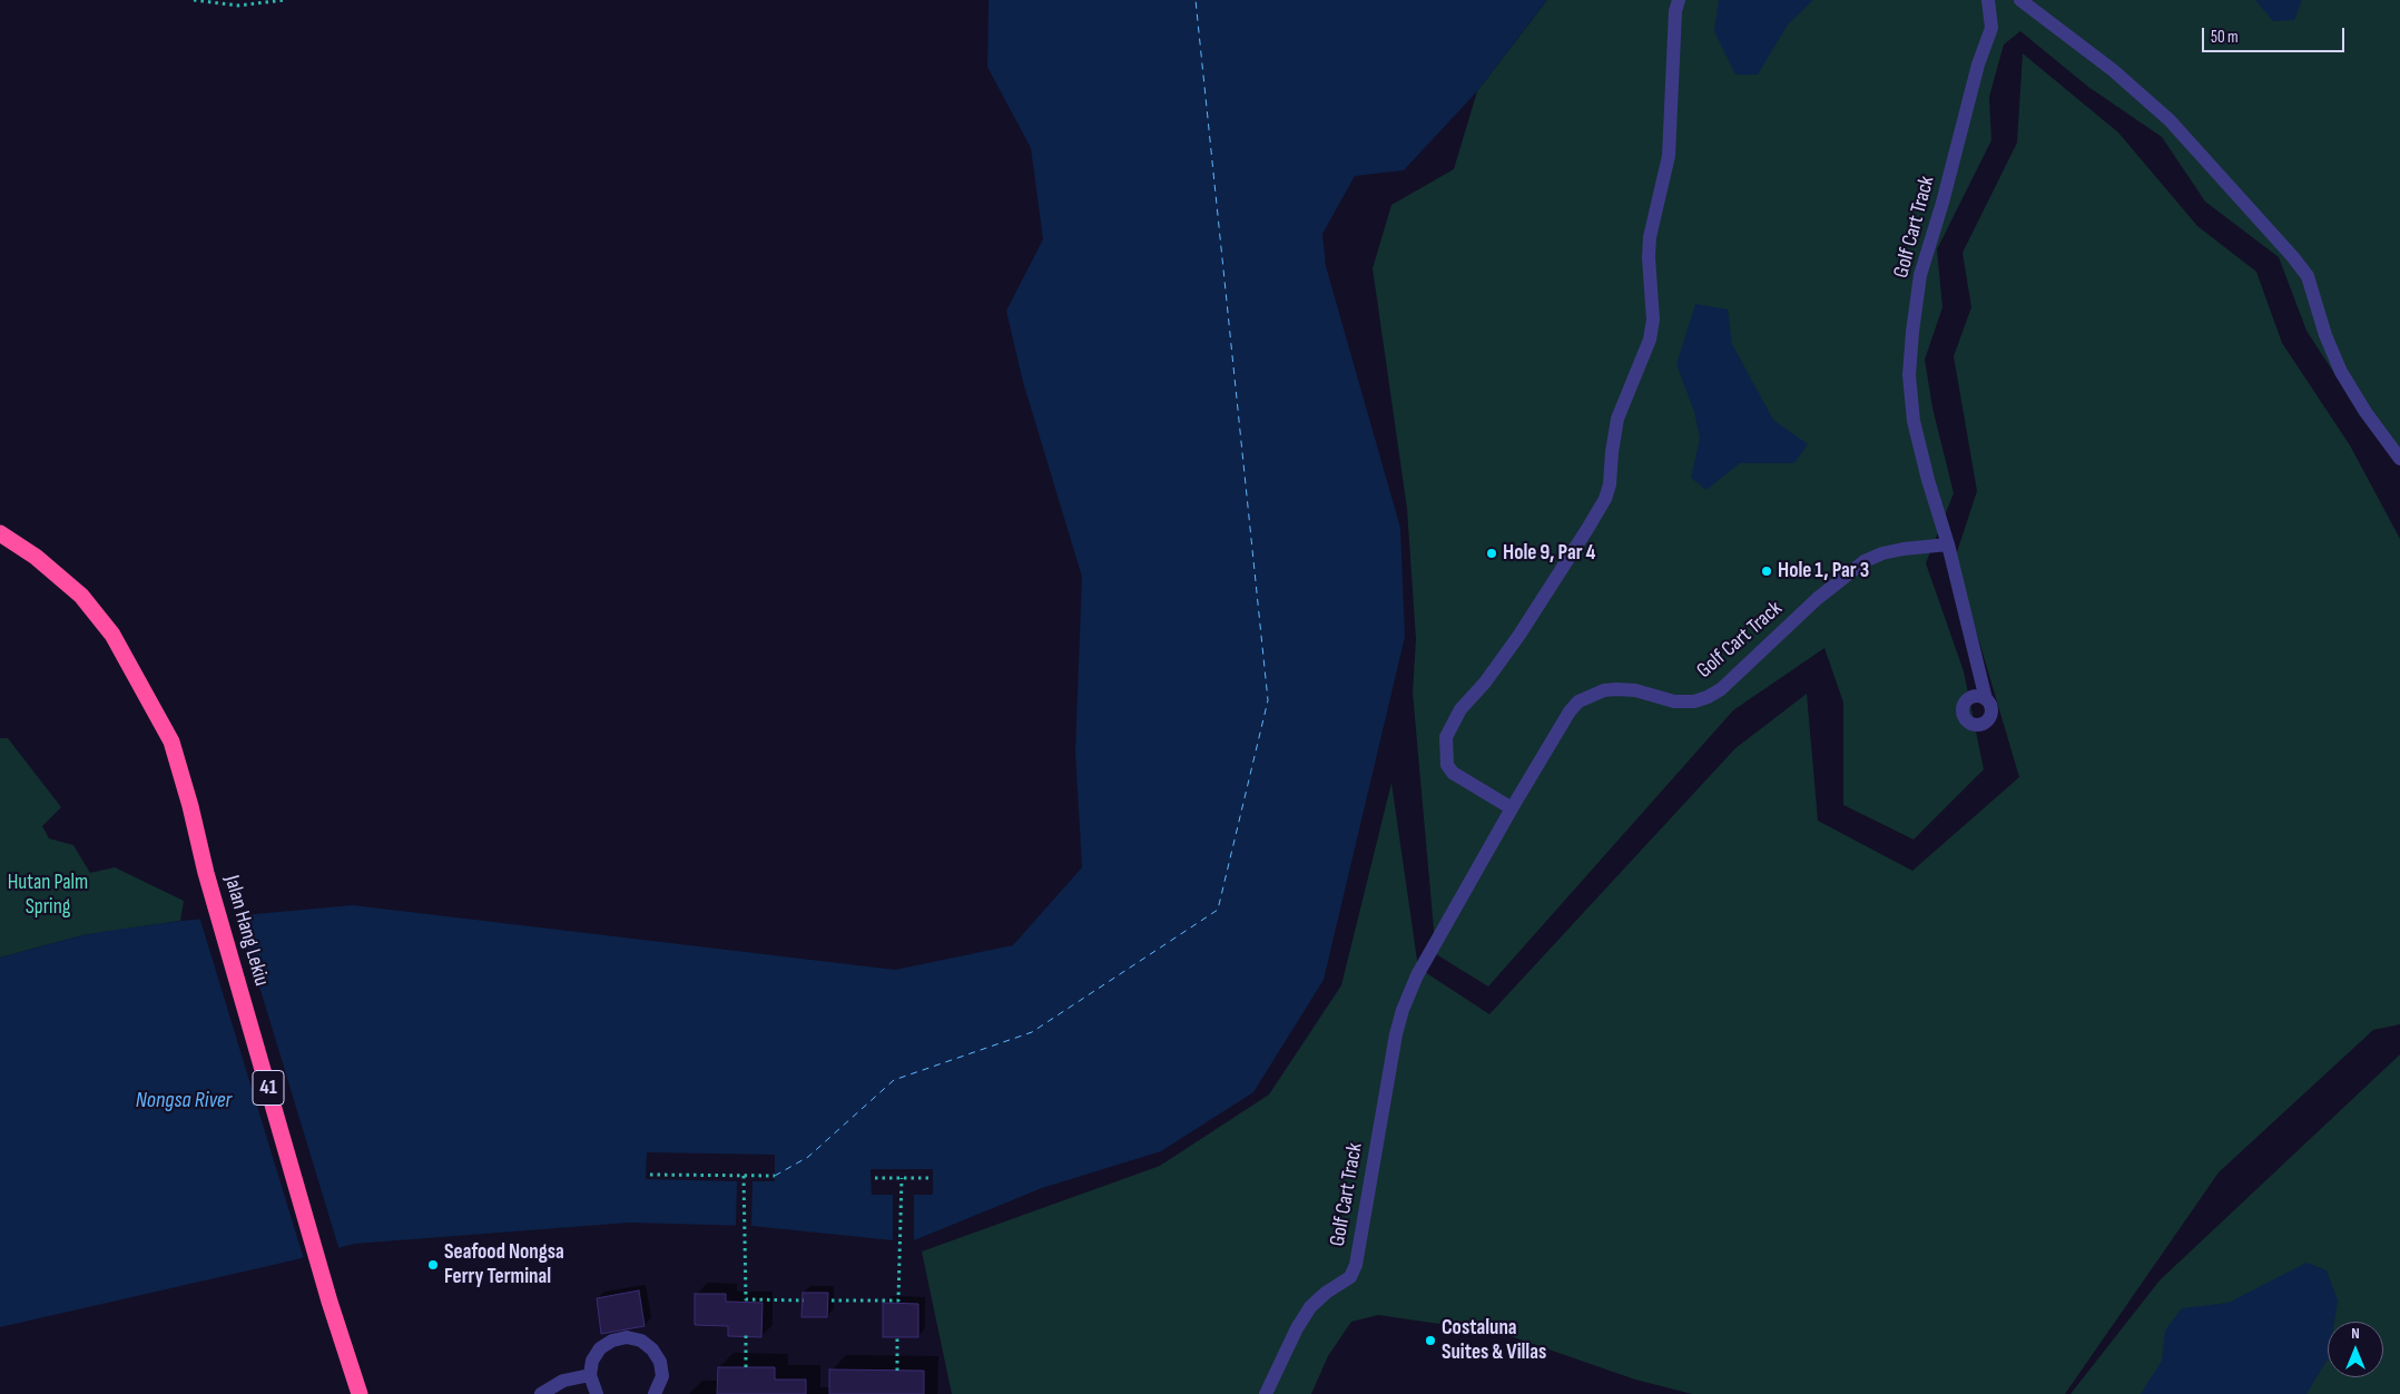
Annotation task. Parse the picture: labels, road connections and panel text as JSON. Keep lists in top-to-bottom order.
{
  "streets": {
    "highway": ["Jalan Hang Lekiu", "41"],
    "lane": ["Golf Cart Track"]
  },
  "water": ["Nongsa River"],
  "parks": ["Hutan Palm Spring"],
  "places": [
    "Hole 9, Par 4",
    "Hole 1, Par 3",
    "Seafood Nongsa Ferry Terminal",
    "Costaluna Suites & Villas"
  ],
  "scale_bar": "50 m",
  "north": "top"
}
